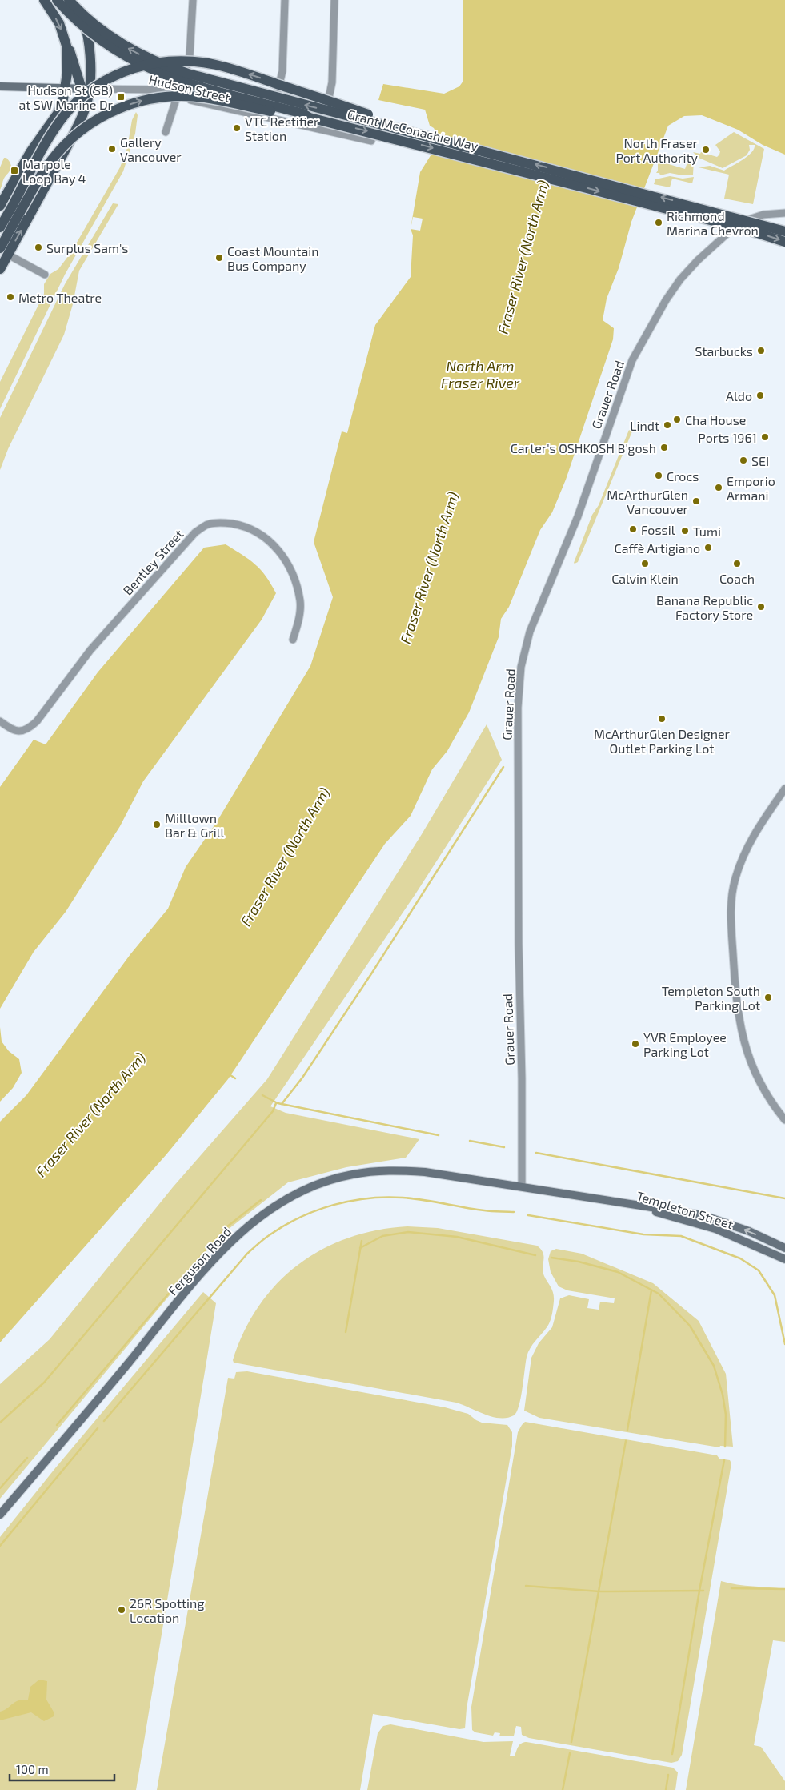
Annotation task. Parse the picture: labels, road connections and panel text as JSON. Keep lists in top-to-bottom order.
{
  "streets": {
    "main road": ["Grant McConachie Way"],
    "street": [
      "Hudson Street",
      "Grauer Road",
      "Bentley Street",
      "Templeton Street",
      "Ferguson Road"
    ]
  },
  "crossings": [
    ["Grauer Road", "Templeton Street"],
    ["Grauer Road", "Ferguson Road"],
    ["Templeton Street", "Ferguson Road"]
  ],
  "water": ["Fraser River (North Arm)", "North Arm Fraser River"],
  "places": {
    "transit": ["Hudson St (SB) at SW Marine Dr", "Marpole Loop Bay 4"],
    "other": [
      "VTC Rectifier Station",
      "Gallery Vancouver",
      "North Fraser Port Authority",
      "Richmond Marina Chevron",
      "Surplus Sam's",
      "Coast Mountain Bus Company",
      "Metro Theatre",
      "Starbucks",
      "Aldo",
      "Cha House",
      "Lindt",
      "Ports 1961",
      "Carter's OSHKOSH B'gosh",
      "SEI",
      "Crocs",
      "Emporio Armani",
      "McArthurGlen Vancouver",
      "Fossil",
      "Tumi",
      "Caffè Artigiano",
      "Calvin Klein",
      "Coach",
      "Banana Republic Factory Store",
      "McArthurGlen Designer Outlet Parking Lot",
      "Milltown Bar & Grill",
      "Templeton South Parking Lot",
      "YVR Employee Parking Lot",
      "26R Spotting Location"
    ]
  },
  "scale_bar": "100 m"
}
